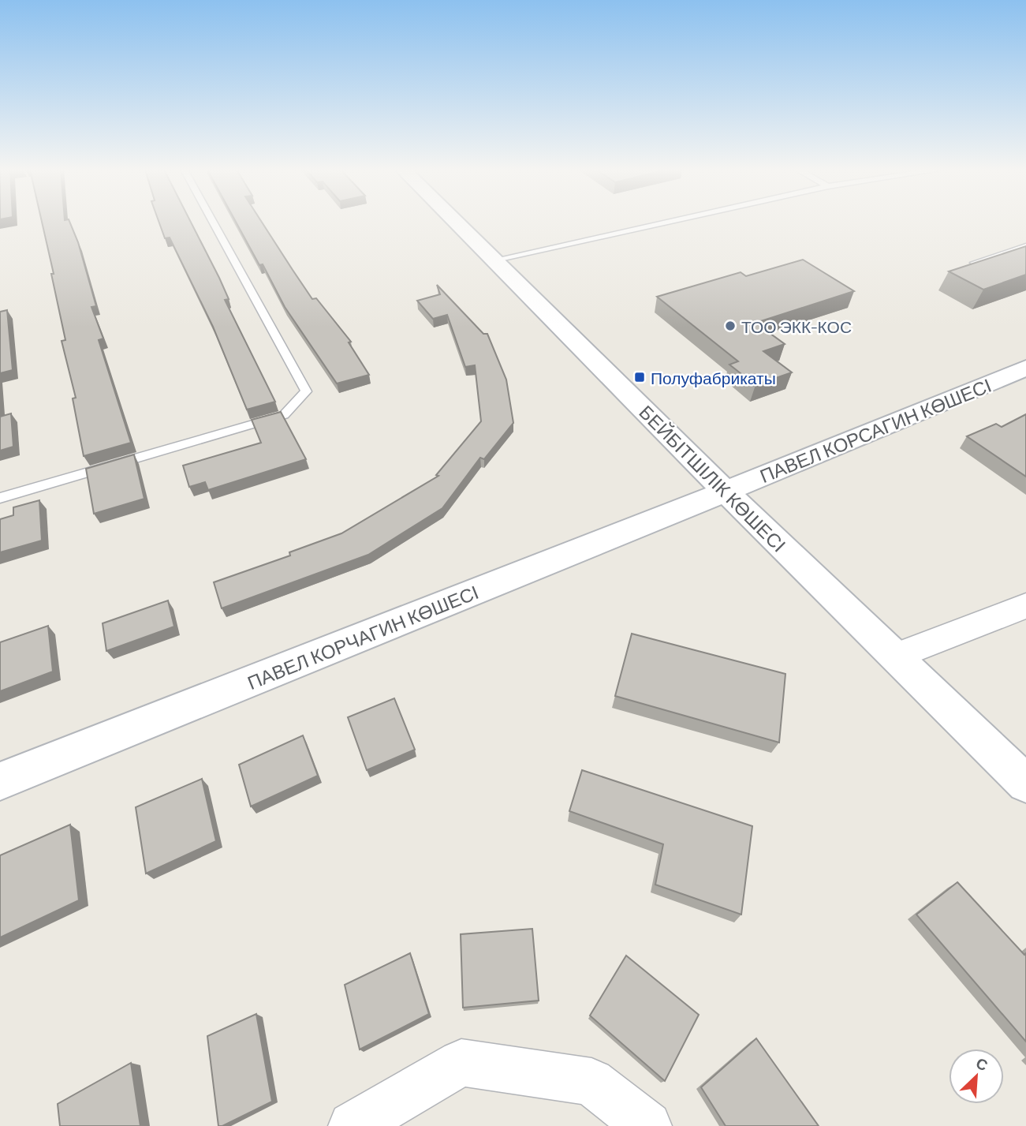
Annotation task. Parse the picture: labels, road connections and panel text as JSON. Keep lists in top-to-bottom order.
{
  "streets": {
    "street": ["ПАВЕЛ КОРСАГИН КӨШЕСІ", "БЕЙБІТШІЛІК КӨШЕСІ", "ПАВЕЛ КОРЧАГИН КӨШЕСІ"]
  },
  "crossings": [
    ["ПАВЕЛ КОРСАГИН КӨШЕСІ", "БЕЙБІТШІЛІК КӨШЕСІ"],
    ["ПАВЕЛ КОРСАГИН КӨШЕСІ", "ПАВЕЛ КОРЧАГИН КӨШЕСІ"],
    ["БЕЙБІТШІЛІК КӨШЕСІ", "ПАВЕЛ КОРЧАГИН КӨШЕСІ"]
  ],
  "places": {
    "other": ["ТОО ЭКК-КОС"],
    "transit": ["Полуфабрикаты"]
  },
  "north": "top right"
}
